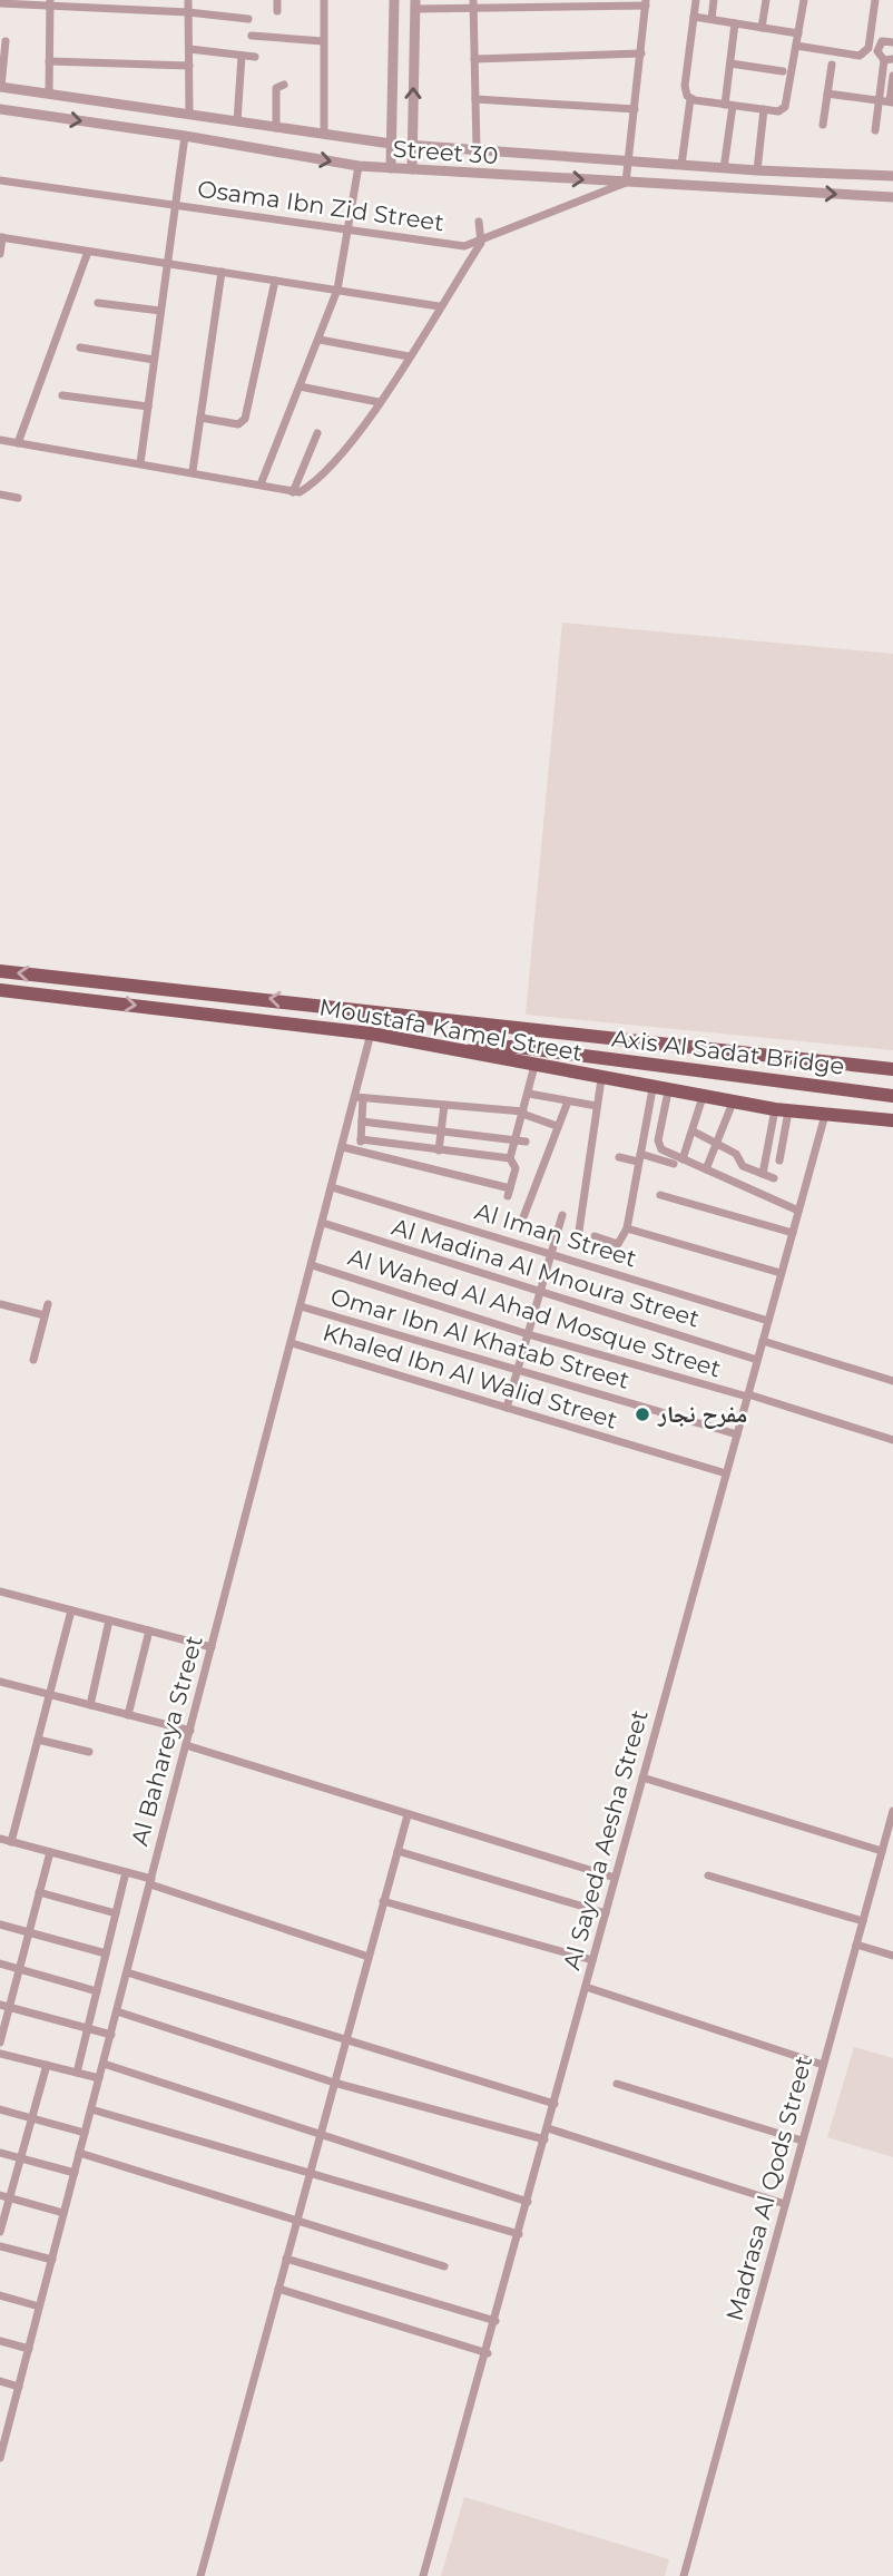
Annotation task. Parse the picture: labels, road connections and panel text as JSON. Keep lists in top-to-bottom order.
{
  "streets": {
    "main road": ["Moustafa Kamel Street", "Axis Al Sadat Bridge"],
    "street": [
      "Street 30",
      "Osama Ibn Zid Street",
      "Al Iman Street",
      "Al Madina Al Mnoura Street",
      "Al Wahed Al Ahad Mosque Street",
      "Omar Ibn Al Khatab Street",
      "Khaled Ibn Al Walid Street",
      "Al Bahareya Street",
      "Al Sayeda Aesha Street",
      "Madrasa Al Qods Street"
    ]
  },
  "crossings": [
    ["Street 30", "Osama Ibn Zid Street"],
    ["Moustafa Kamel Street", "Axis Al Sadat Bridge"],
    ["Moustafa Kamel Street", "Al Bahareya Street"],
    ["Moustafa Kamel Street", "Al Sayeda Aesha Street"],
    ["Al Iman Street", "Al Bahareya Street"],
    ["Al Iman Street", "Al Sayeda Aesha Street"],
    ["Al Madina Al Mnoura Street", "Al Bahareya Street"],
    ["Al Madina Al Mnoura Street", "Al Sayeda Aesha Street"],
    ["Al Wahed Al Ahad Mosque Street", "Al Bahareya Street"],
    ["Al Wahed Al Ahad Mosque Street", "Al Sayeda Aesha Street"],
    ["Omar Ibn Al Khatab Street", "Al Bahareya Street"],
    ["Omar Ibn Al Khatab Street", "Al Sayeda Aesha Street"],
    ["Khaled Ibn Al Walid Street", "Al Bahareya Street"],
    ["Khaled Ibn Al Walid Street", "Al Sayeda Aesha Street"]
  ],
  "places": ["مفرح نجار"]
}
